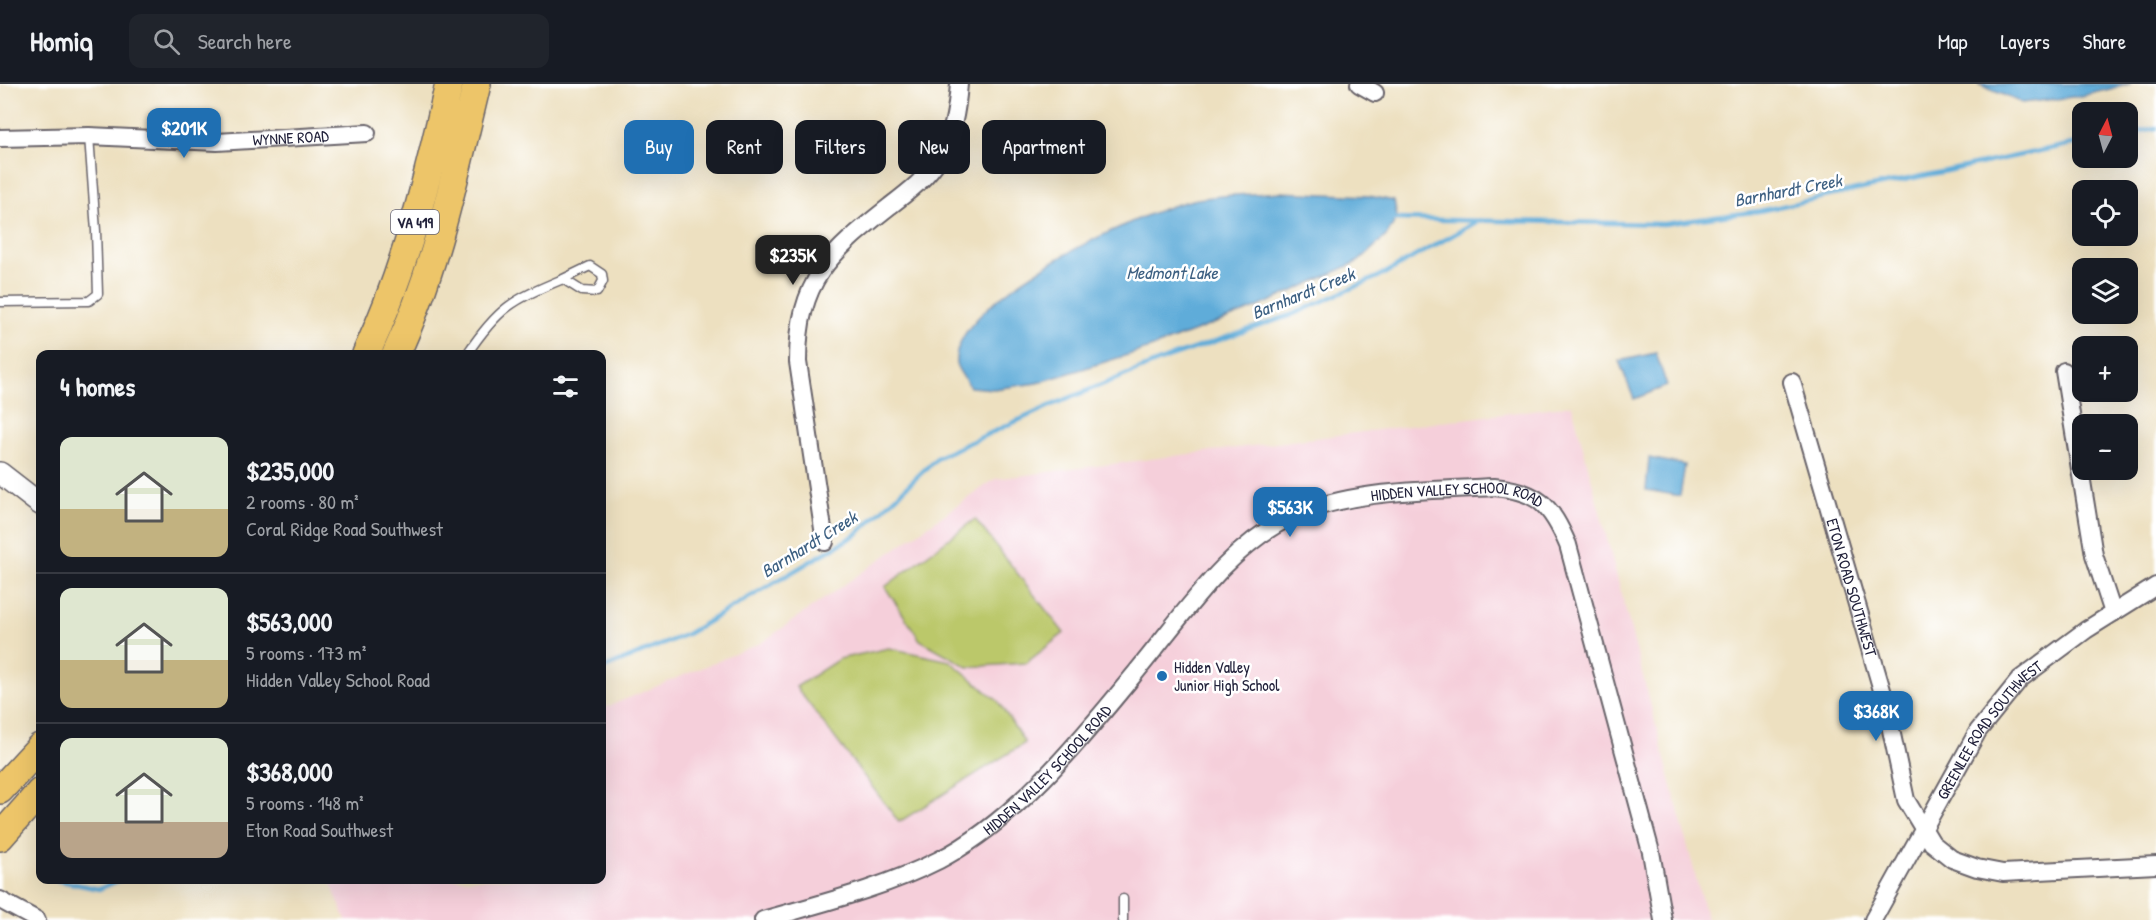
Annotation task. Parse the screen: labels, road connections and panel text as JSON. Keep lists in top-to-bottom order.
{
  "streets": {
    "main road": ["VA 419"],
    "street": [
      "WYNNE ROAD",
      "HIDDEN VALLEY SCHOOL ROAD",
      "ETON ROAD SOUTHWEST",
      "GREENLEE ROAD SOUTHWEST"
    ]
  },
  "crossings": [
    ["ETON ROAD SOUTHWEST", "GREENLEE ROAD SOUTHWEST"]
  ],
  "water": ["Barnhardt Creek", "Medmont Lake"],
  "places": ["Hidden Valley Junior High School"],
  "north": "top",
  "page": {
    "header": "Homiq",
    "search": "Search here",
    "nav": ["Map", "Layers", "Share"],
    "map_buttons": ["+", "−"],
    "price": [
      "$201K",
      "$235K",
      "$563K",
      "$368K"
    ],
    "chip": [
      "Buy",
      "Rent",
      "Filters",
      "New",
      "Apartment"
    ],
    "heading": "4 homes",
    "list": [
      {
        "name": "$235,000",
        "note": "2 rooms · 80 m² · Coral Ridge Road Southwest"
      },
      {
        "name": "$563,000",
        "note": "5 rooms · 173 m² · Hidden Valley School Road"
      },
      {
        "name": "$368,000",
        "note": "5 rooms · 148 m² · Eton Road Southwest"
      }
    ]
  }
}
